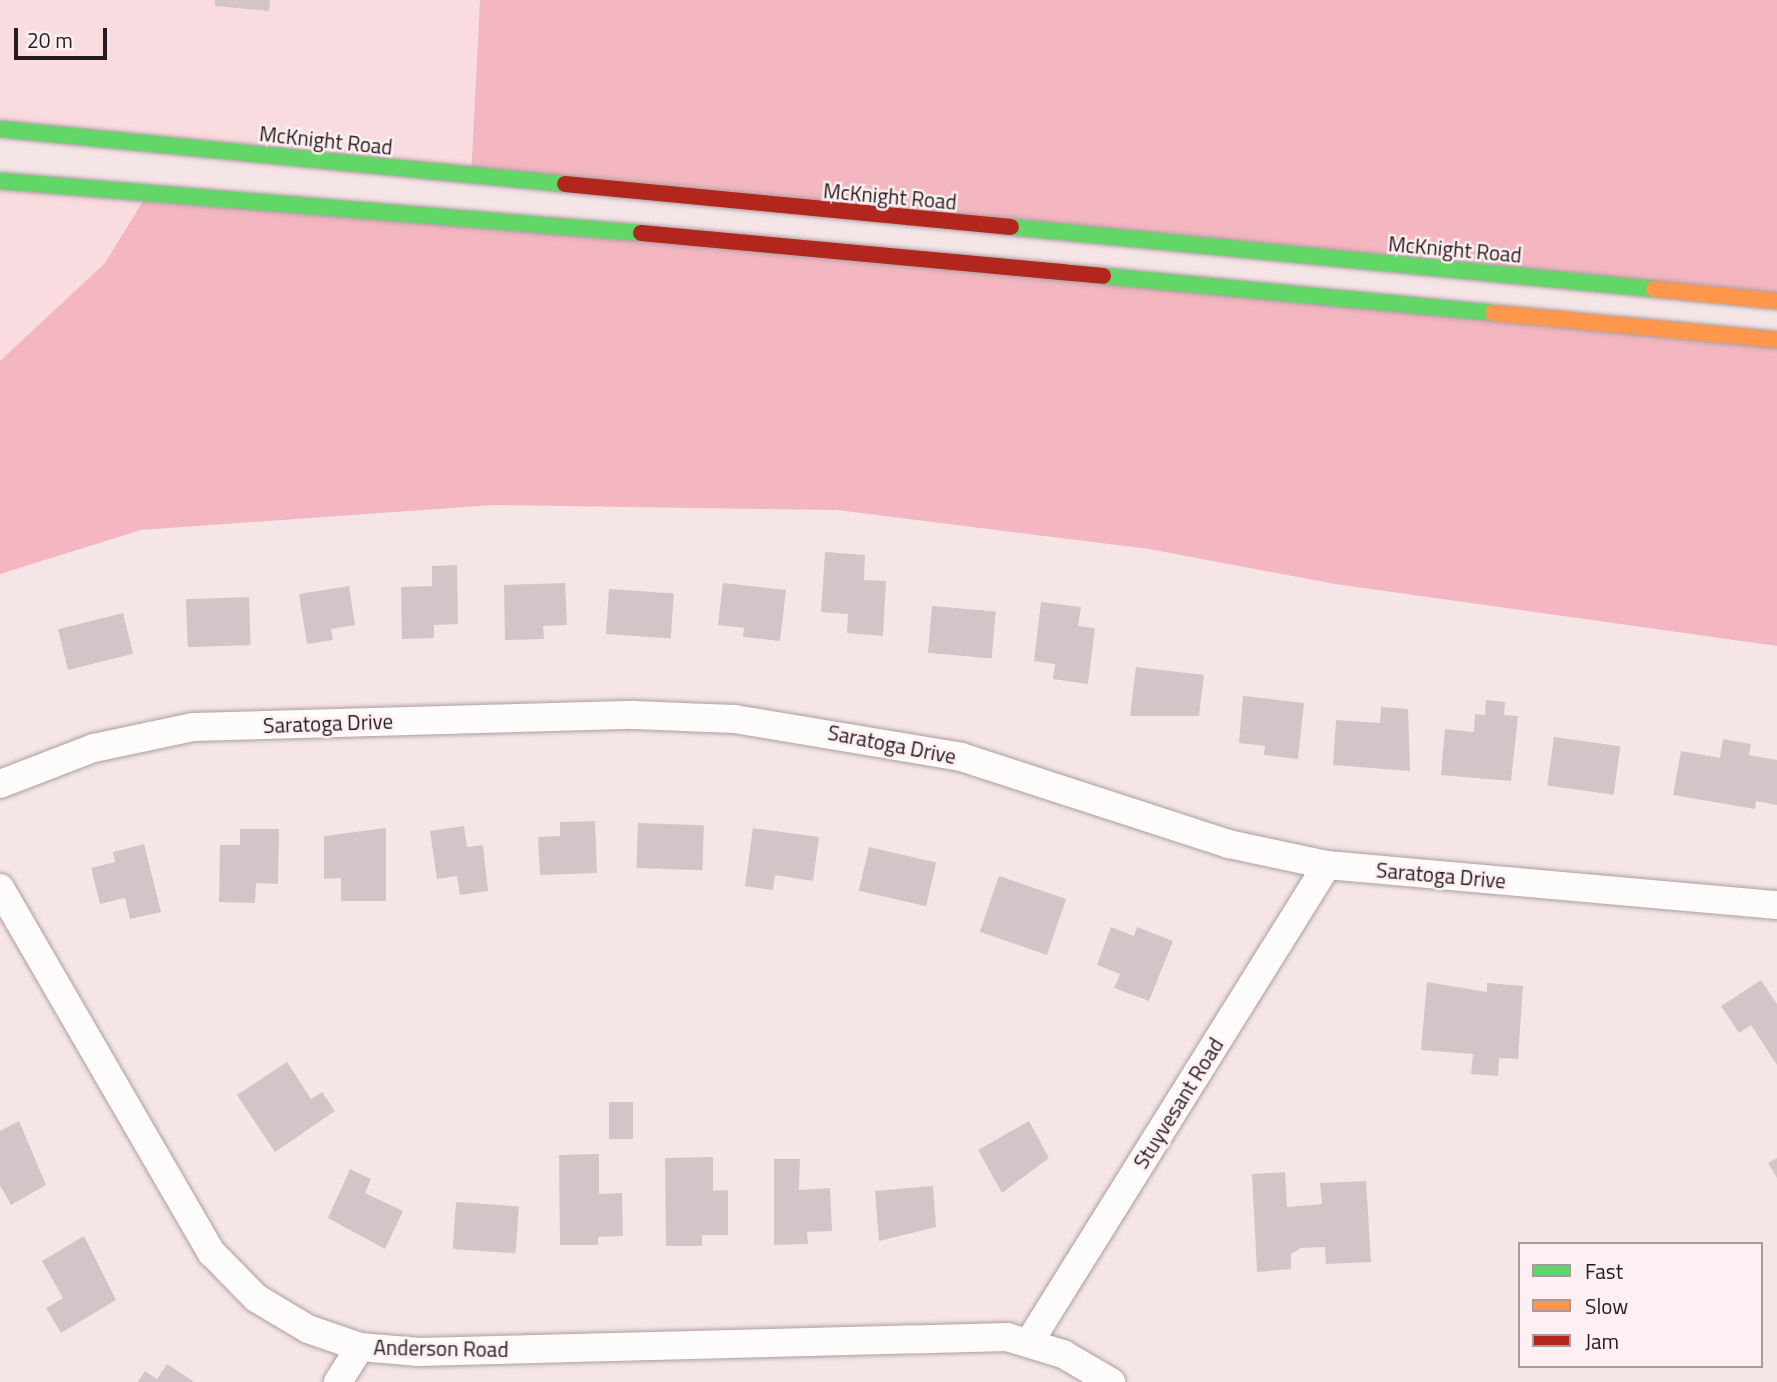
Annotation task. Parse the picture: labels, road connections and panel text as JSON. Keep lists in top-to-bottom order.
{
  "streets": {
    "highway": ["McKnight Road"],
    "street": ["Saratoga Drive", "Stuyvesant Road", "Anderson Road"]
  },
  "crossings": [
    ["Saratoga Drive", "Stuyvesant Road"],
    ["Stuyvesant Road", "Anderson Road"]
  ],
  "legend": ["Fast", "Slow", "Jam"],
  "scale_bar": "20 m"
}
